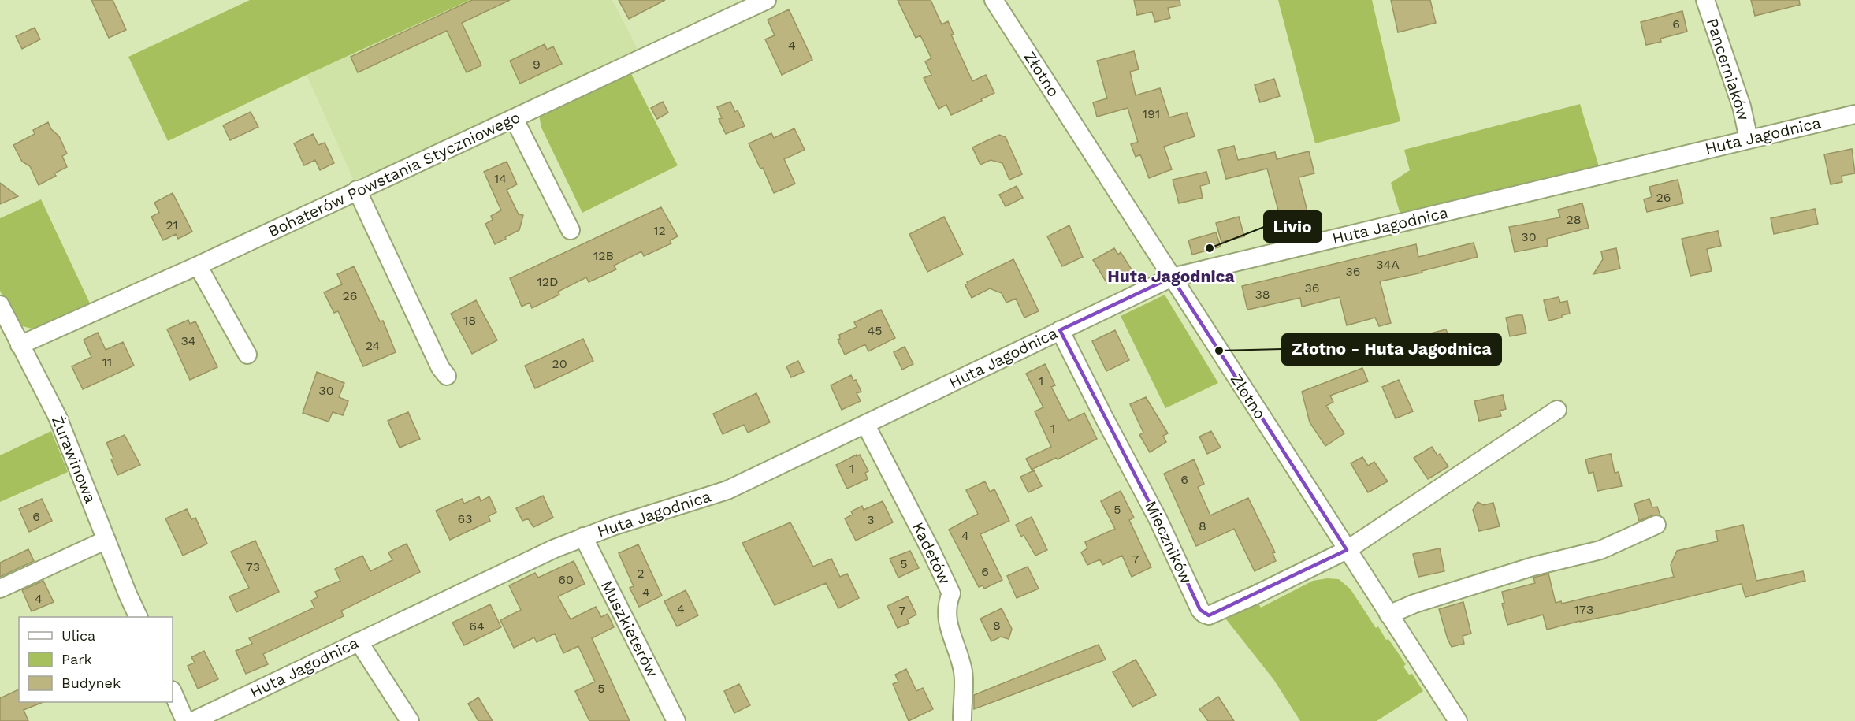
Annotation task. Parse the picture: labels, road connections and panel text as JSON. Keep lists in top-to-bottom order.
{
  "streets": {
    "street": [
      "Pancerniaków",
      "Złotno",
      "Huta Jagodnica",
      "Bohaterów Powstania Styczniowego",
      "Żurawinowa",
      "Mieczników",
      "Kadetów",
      "Muszkieterów"
    ]
  },
  "crossings": [
    ["Pancerniaków", "Huta Jagodnica"],
    ["Złotno", "Huta Jagodnica"],
    ["Złotno", "Mieczników"],
    ["Huta Jagodnica", "Mieczników"],
    ["Huta Jagodnica", "Kadetów"],
    ["Huta Jagodnica", "Muszkieterów"],
    ["Bohaterów Powstania Styczniowego", "Żurawinowa"]
  ],
  "districts": ["Huta Jagodnica"],
  "places": ["Livio", "Złotno - Huta Jagodnica"],
  "house_numbers": [
    "6",
    "4",
    "9",
    "191",
    "14",
    "26",
    "28",
    "21",
    "12",
    "30",
    "12B",
    "34A",
    "36",
    "12D",
    "36",
    "38",
    "26",
    "18",
    "45",
    "34",
    "24",
    "11",
    "20",
    "1",
    "30",
    "1",
    "1",
    "6",
    "5",
    "6",
    "63",
    "3",
    "8",
    "4",
    "7",
    "5",
    "73",
    "6",
    "2",
    "60",
    "4",
    "4",
    "4",
    "173",
    "7",
    "8",
    "64",
    "5"
  ],
  "legend": ["Ulica", "Park", "Budynek"]
}
